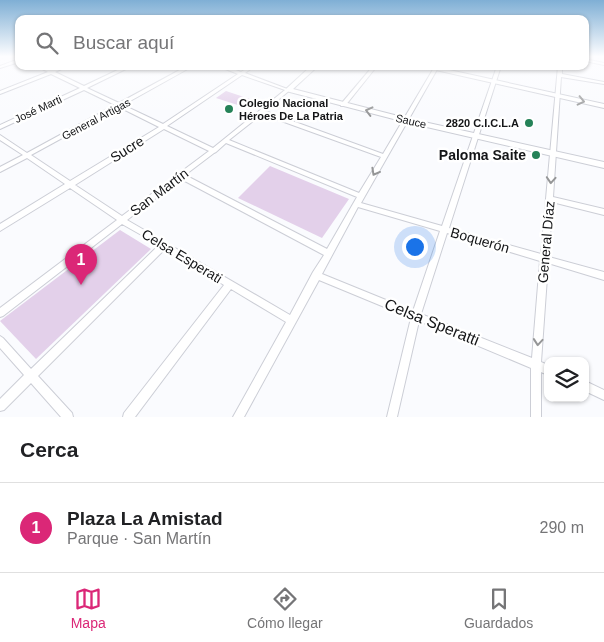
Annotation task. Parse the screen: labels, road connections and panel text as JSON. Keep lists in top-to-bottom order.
{
  "streets": {
    "street": [
      "José Marti",
      "General Artigas",
      "Sauce",
      "Sucre",
      "San Martín",
      "Boquerón",
      "General Díaz",
      "Celsa Esperati",
      "Celsa Speratti"
    ]
  },
  "crossings": [
    ["General Artigas", "Celsa Esperati"],
    ["Sauce", "San Martín"],
    ["Sauce", "General Díaz"],
    ["Sucre", "Celsa Esperati"],
    ["San Martín", "Celsa Esperati"],
    ["Boquerón", "General Díaz"],
    ["General Díaz", "Celsa Speratti"]
  ],
  "one_way": ["General Díaz"],
  "places": ["Colegio Nacional Héroes De La Patria", "2820 C.I.C.L.A", "Paloma Saite"],
  "page": {
    "search": "Buscar aquí",
    "pins": "1",
    "heading": "Cerca",
    "list": [
      {
        "mark": "1",
        "name": "Plaza La Amistad",
        "note": "Parque · San Martín",
        "value": "290 m"
      }
    ],
    "nav": ["Mapa", "Cómo llegar", "Guardados"]
  }
}
